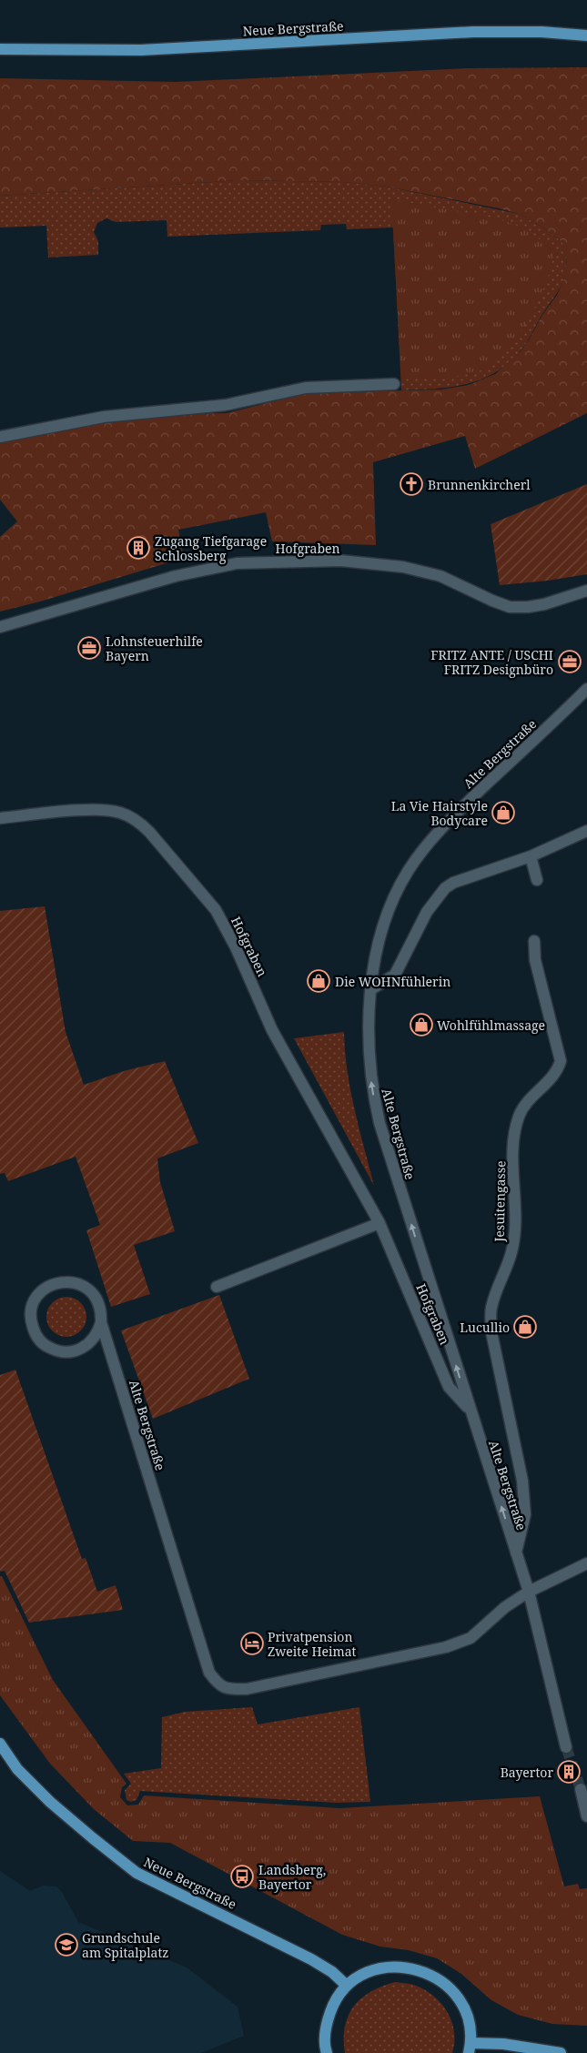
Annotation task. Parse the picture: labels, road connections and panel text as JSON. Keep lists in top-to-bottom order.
{
  "streets": {
    "main road": ["Neue Bergstraße"],
    "street": ["Hofgraben", "Alte Bergstraße", "Jesuitengasse"]
  },
  "crossings": [
    ["Hofgraben", "Alte Bergstraße"],
    ["Alte Bergstraße", "Jesuitengasse"]
  ],
  "places": {
    "church": ["Brunnenkircherl"],
    "building": ["Zugang Tiefgarage Schlossberg", "Bayertor"],
    "office": ["Lohnsteuerhilfe Bayern", "FRITZ ANTE / USCHI FRITZ Designbüro"],
    "shop": [
      "La Vie Hairstyle Bodycare",
      "Die WOHNfühlerin",
      "Wohlfühlmassage",
      "Lucullio"
    ],
    "hotel": ["Privatpension Zweite Heimat"],
    "bus stop": ["Landsberg, Bayertor"],
    "school or university": ["Grundschule am Spitalplatz"]
  }
}
